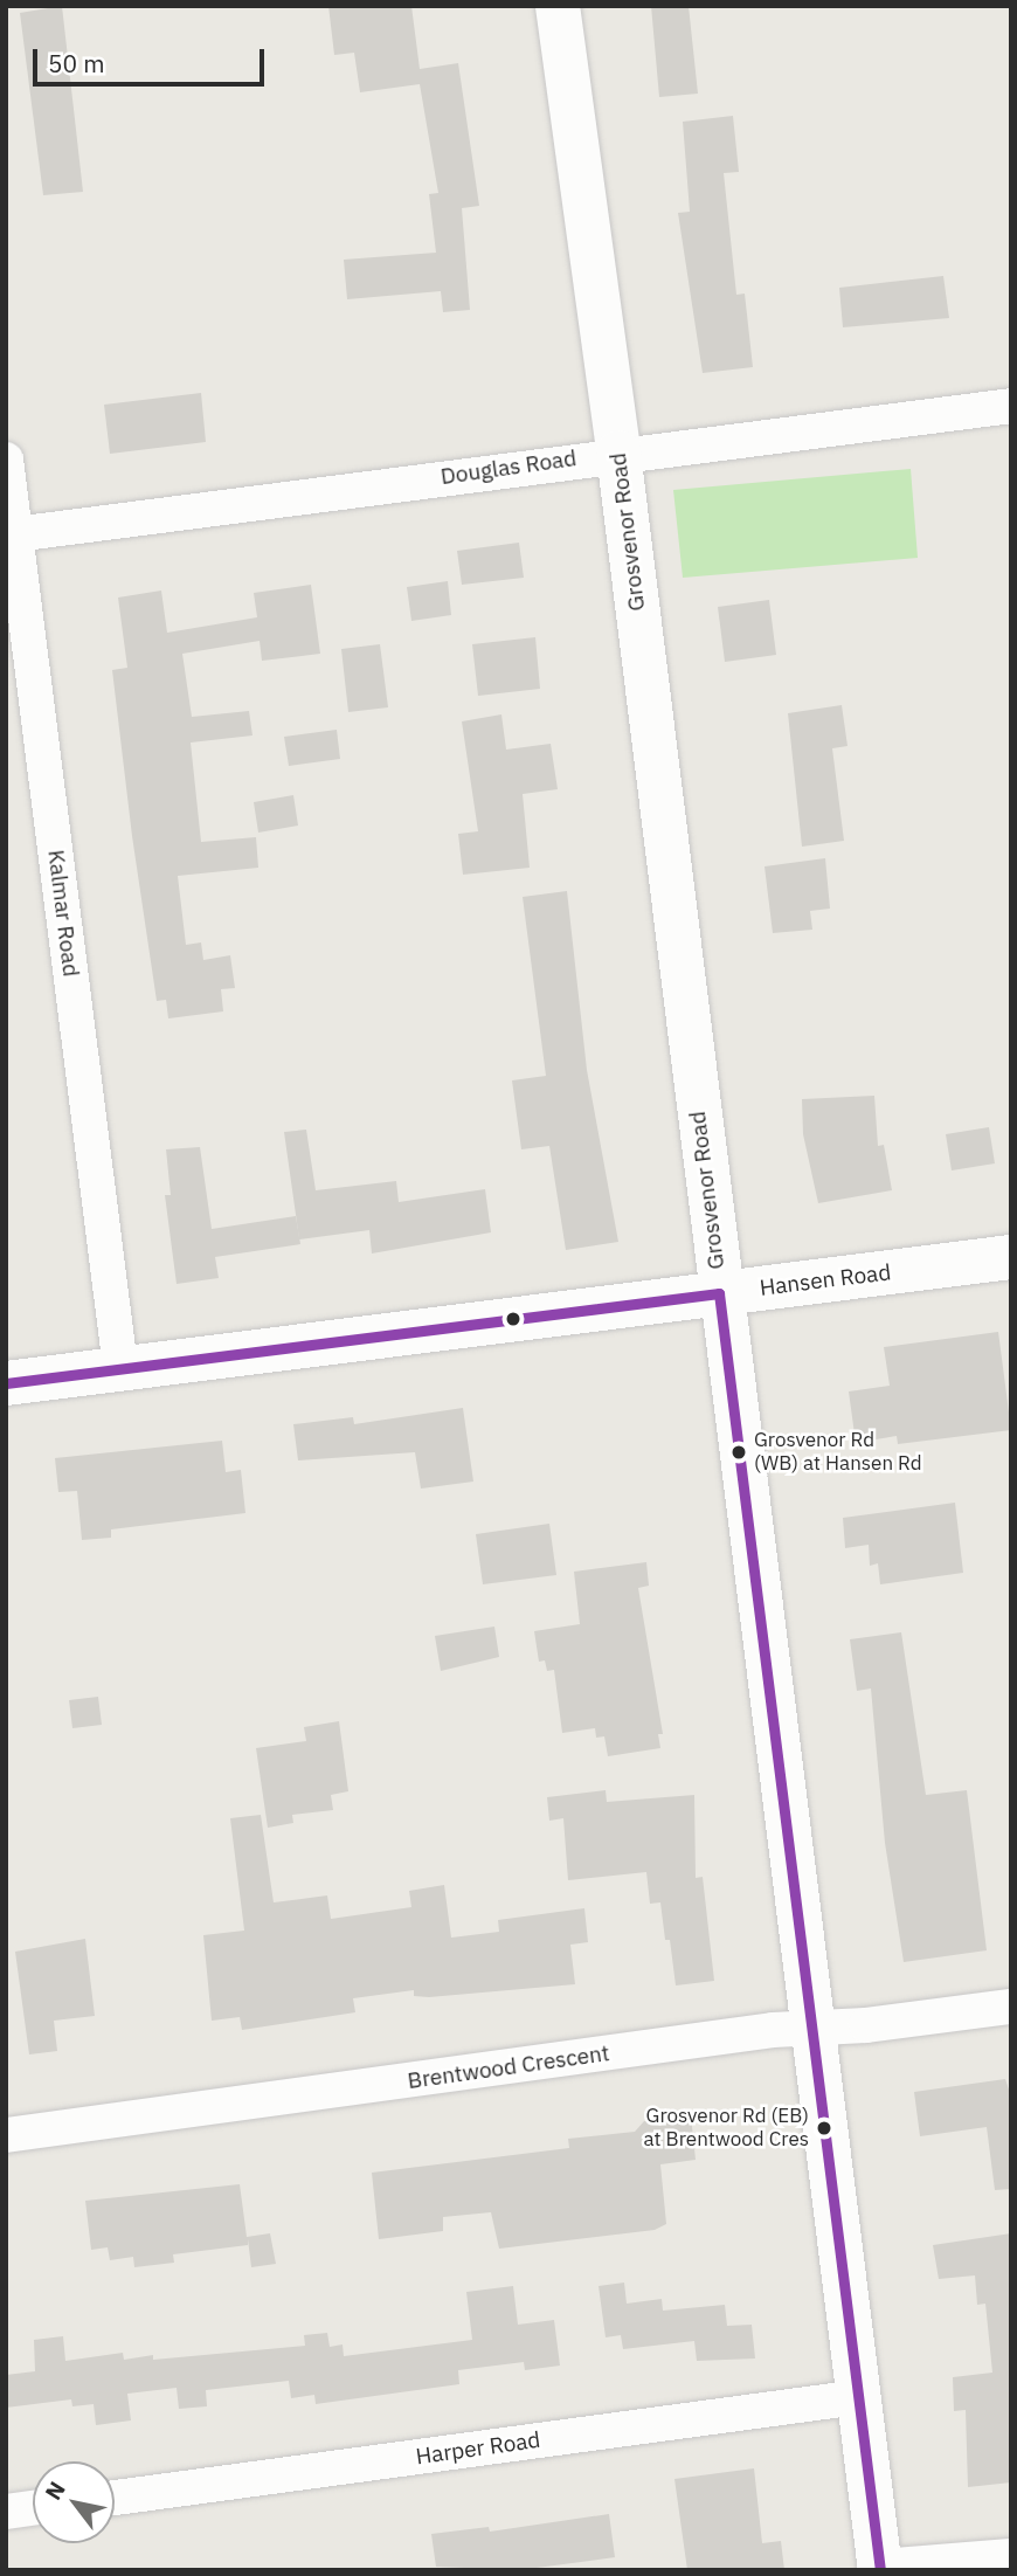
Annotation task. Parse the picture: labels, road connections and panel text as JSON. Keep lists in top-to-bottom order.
{
  "streets": {
    "street": [
      "Douglas Road",
      "Grosvenor Road",
      "Kalmar Road",
      "Hansen Road",
      "Brentwood Crescent",
      "Harper Road"
    ]
  },
  "crossings": [
    ["Douglas Road", "Grosvenor Road"],
    ["Douglas Road", "Kalmar Road"],
    ["Grosvenor Road", "Hansen Road"],
    ["Grosvenor Road", "Brentwood Crescent"],
    ["Grosvenor Road", "Harper Road"],
    ["Kalmar Road", "Hansen Road"]
  ],
  "places": ["Grosvenor Rd (WB) at Hansen Rd", "Grosvenor Rd (EB) at Brentwood Cres"],
  "scale_bar": "50 m",
  "north": "top left"
}
